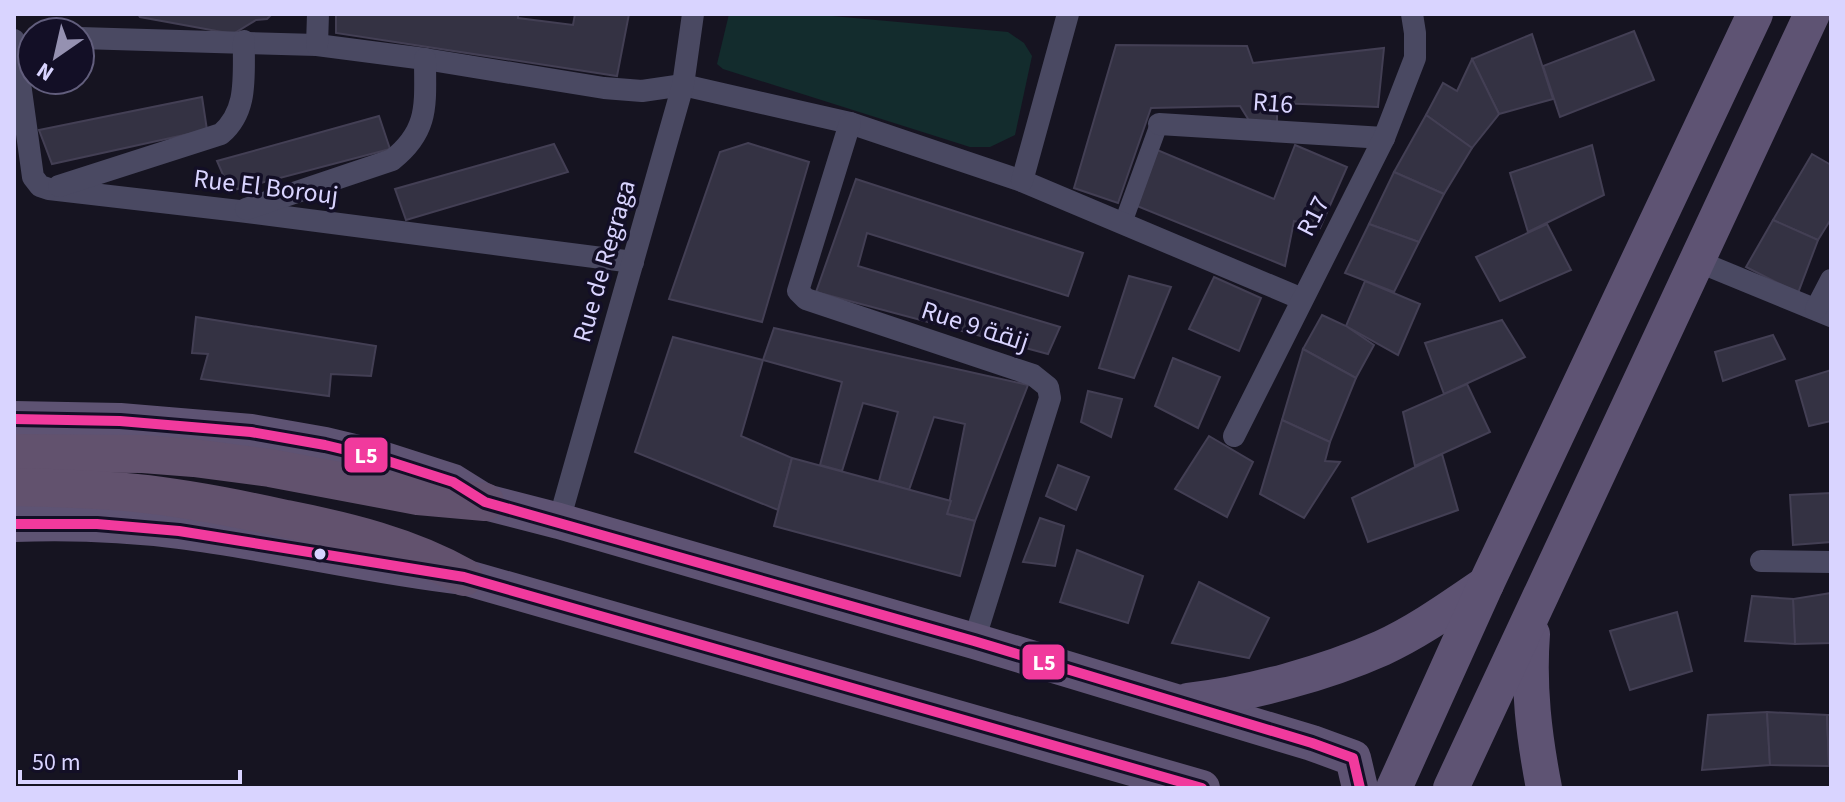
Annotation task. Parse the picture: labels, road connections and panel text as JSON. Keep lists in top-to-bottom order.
{
  "streets": {
    "street": [
      "R16",
      "Rue El Borouj",
      "R17",
      "Rue de Regraga",
      "Rue 9 زنقة"
    ]
  },
  "crossings": [
    ["R16", "R17"],
    ["Rue El Borouj", "Rue de Regraga"]
  ],
  "lines": ["transit line L5"],
  "scale_bar": "50 m",
  "north": "bottom left"
}
